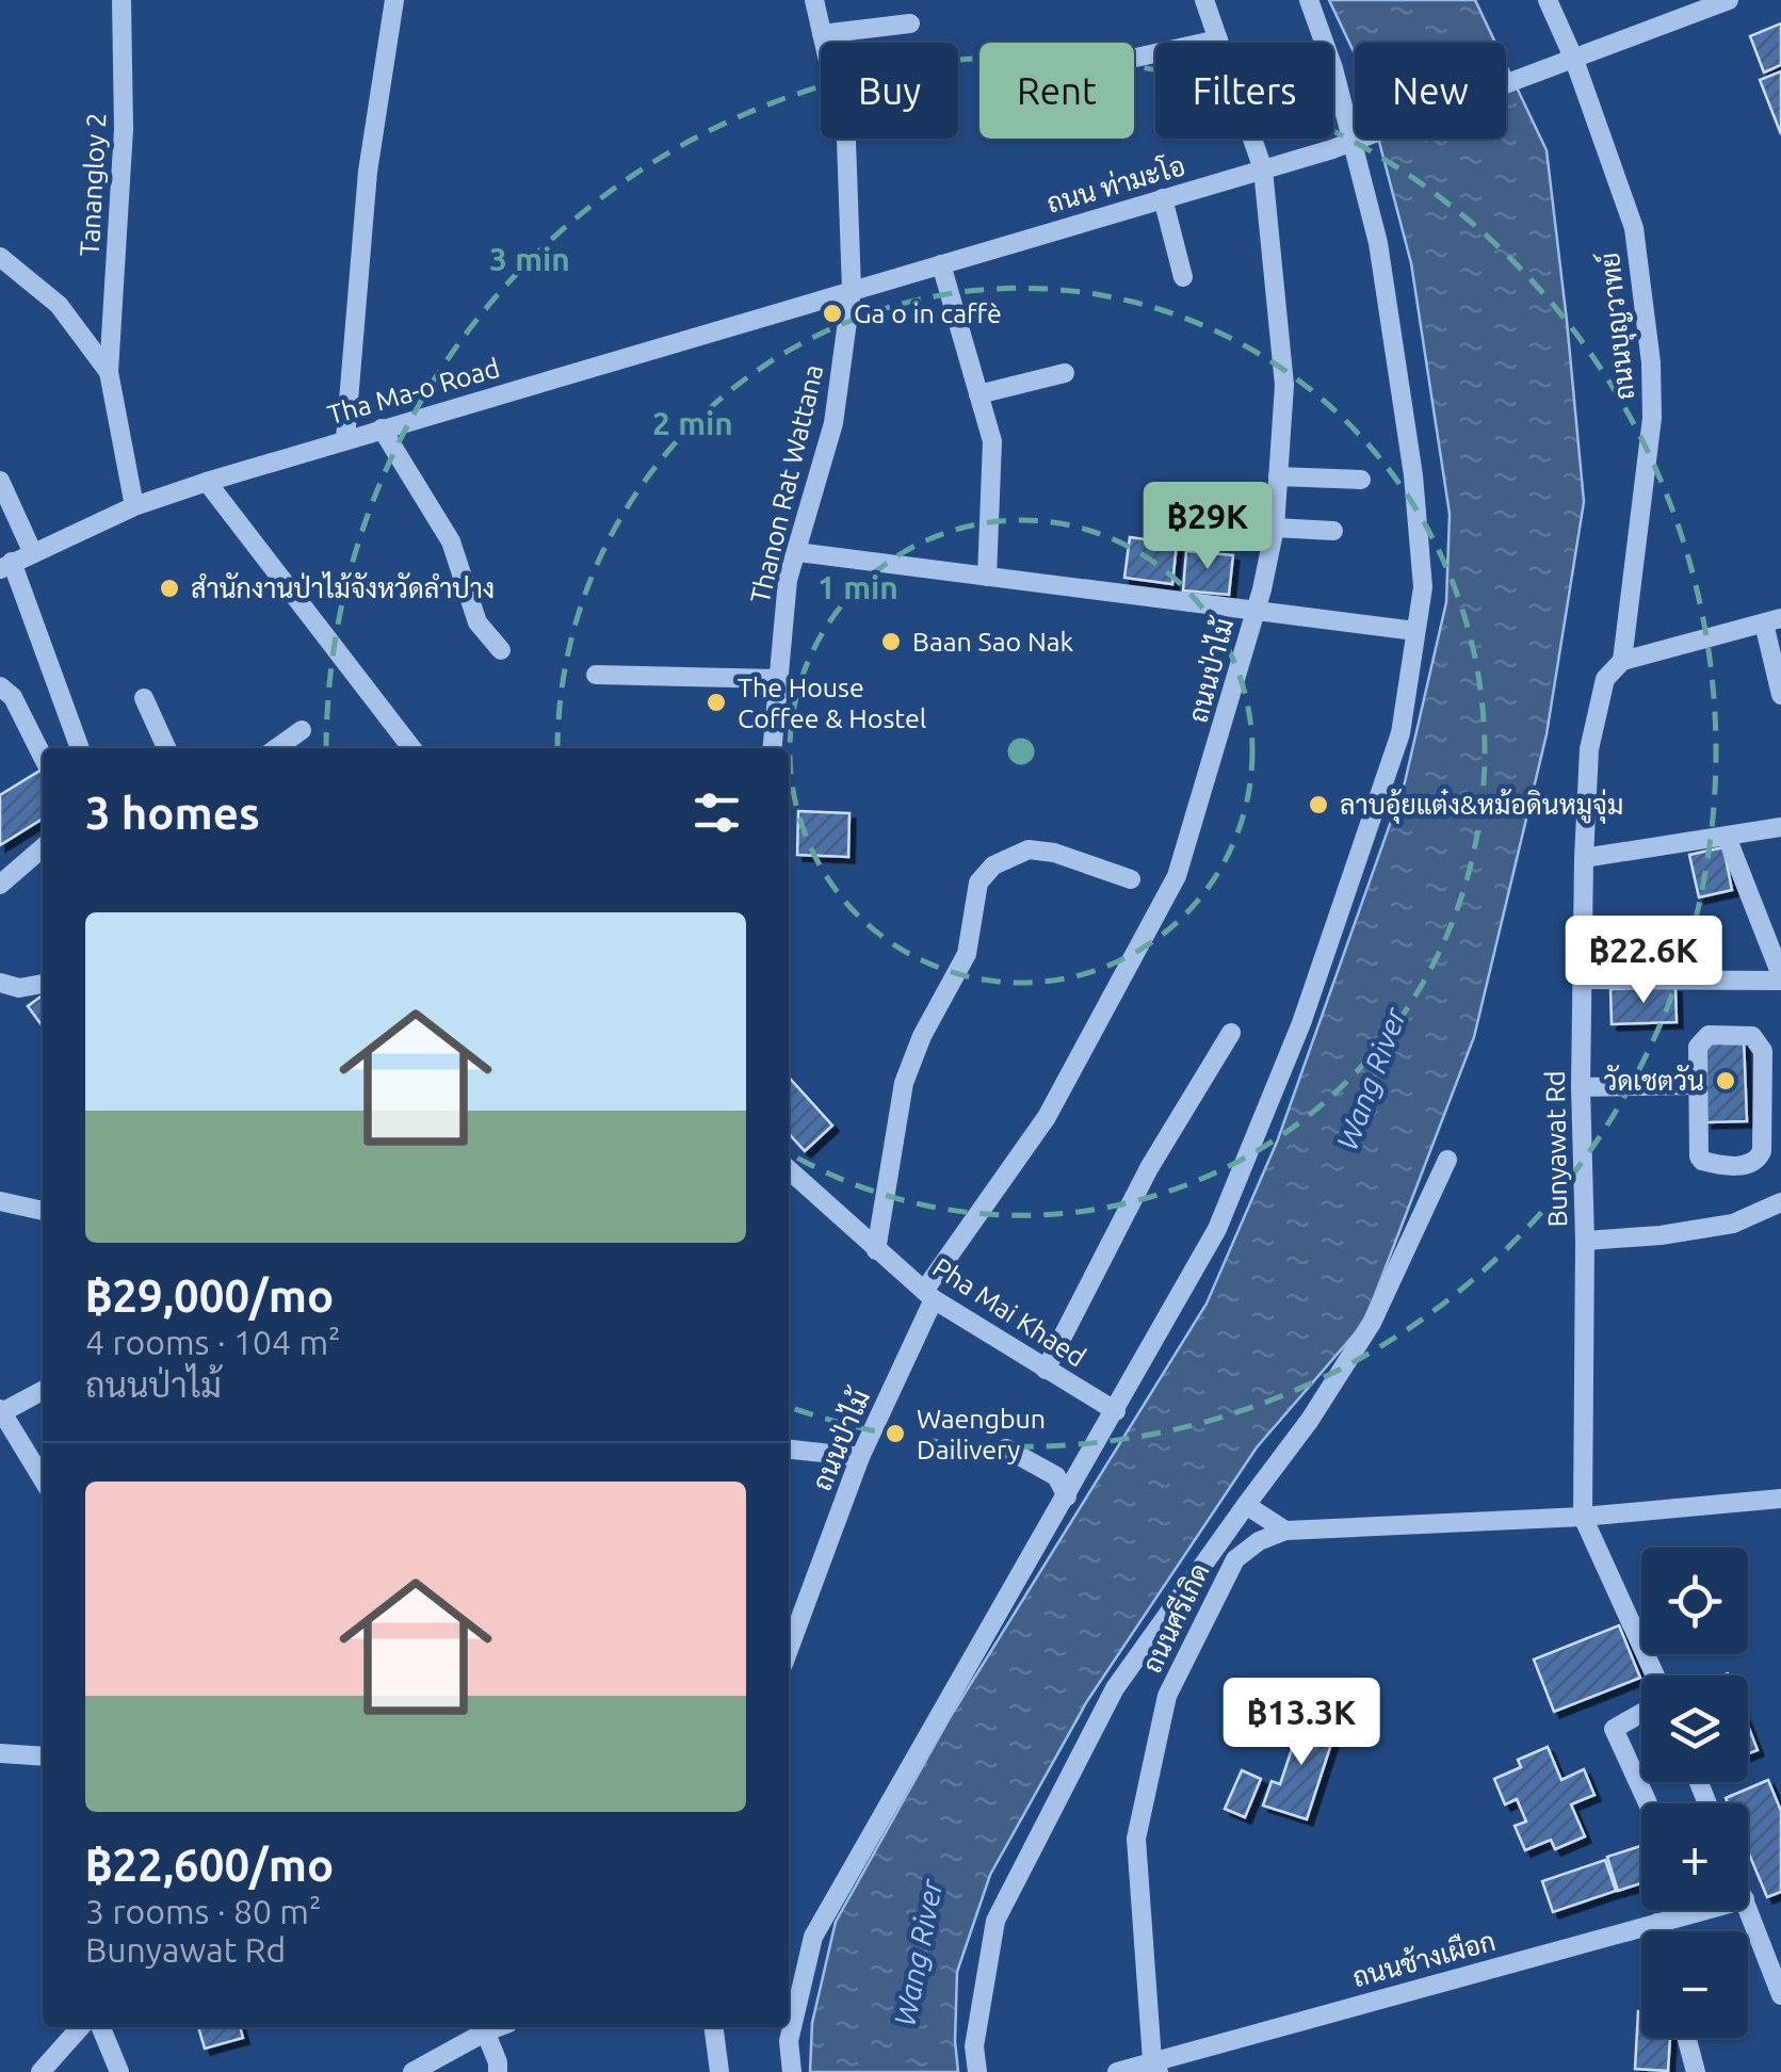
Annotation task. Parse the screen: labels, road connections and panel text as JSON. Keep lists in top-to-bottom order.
{
  "streets": {
    "street": [
      "Tanangloy 2",
      "ถนน ท่ามะโอ",
      "ถนนบุญวาทย์",
      "Tha Ma-o Road",
      "Thanon Rat Wattana",
      "ถนนป่าไม้",
      "Bunyawat Rd",
      "Pha Mai Khaed",
      "ถนนศรีเกิด",
      "ถนนช้างเผือก"
    ]
  },
  "crossings": [
    ["ถนน ท่ามะโอ", "ถนนบุญวาทย์"],
    ["ถนน ท่ามะโอ", "Tha Ma-o Road"],
    ["ถนน ท่ามะโอ", "Thanon Rat Wattana"],
    ["ถนน ท่ามะโอ", "ถนนป่าไม้"],
    ["ถนนบุญวาทย์", "Bunyawat Rd"],
    ["Tha Ma-o Road", "Thanon Rat Wattana"],
    ["ถนนป่าไม้", "Pha Mai Khaed"],
    ["Bunyawat Rd", "ถนนศรีเกิด"],
    ["ถนนศรีเกิด", "ถนนช้างเผือก"]
  ],
  "water": ["Wang River"],
  "places": [
    "Ga o in caffè",
    "สำนักงานป่าไม้จังหวัดลำปาง",
    "Baan Sao Nak",
    "The House Coffee & Hostel",
    "ลาบอุ้ยแต๋ง&หม้อดินหมูจุ่ม",
    "วัดเชตวัน",
    "Waengbun Dailivery"
  ],
  "page": {
    "chip": [
      "Buy",
      "Rent",
      "Filters",
      "New"
    ],
    "price": ["฿29K", "฿22.6K", "฿13.3K"],
    "heading": "3 homes",
    "list": [
      {
        "name": "฿29,000/mo",
        "note": "4 rooms · 104 m² · ถนนป่าไม้"
      },
      {
        "name": "฿22,600/mo",
        "note": "3 rooms · 80 m² · Bunyawat Rd"
      }
    ],
    "map_buttons": ["+", "−"]
  },
  "rings": ["3 min", "2 min", "1 min"]
}
